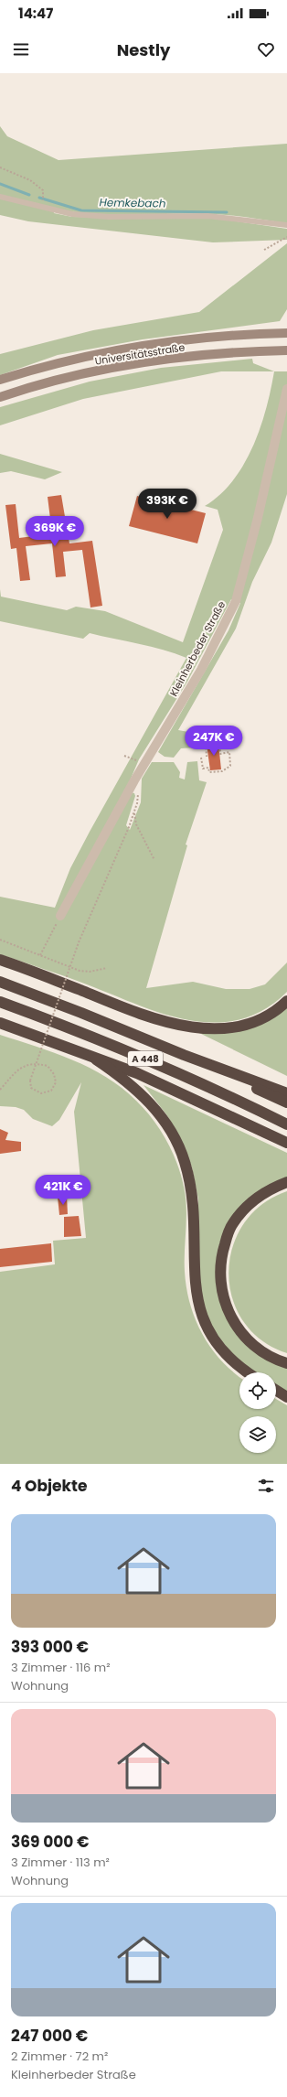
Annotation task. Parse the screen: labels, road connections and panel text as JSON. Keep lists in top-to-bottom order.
{
  "streets": {
    "highway": ["A 448"],
    "main road": ["Universitätsstraße"],
    "street": ["Kleinherbeder Straße"]
  },
  "water": ["Hemkebach"],
  "page": {
    "status": "14:47",
    "header": "Nestly",
    "price": [
      "393K €",
      "369K €",
      "247K €",
      "421K €"
    ],
    "heading": "4 Objekte",
    "list": [
      {
        "name": "393 000 €",
        "note": "3 Zimmer · 116 m² · Wohnung"
      },
      {
        "name": "369 000 €",
        "note": "3 Zimmer · 113 m² · Wohnung"
      },
      {
        "name": "247 000 €",
        "note": "2 Zimmer · 72 m² · Kleinherbeder Straße"
      }
    ]
  }
}
